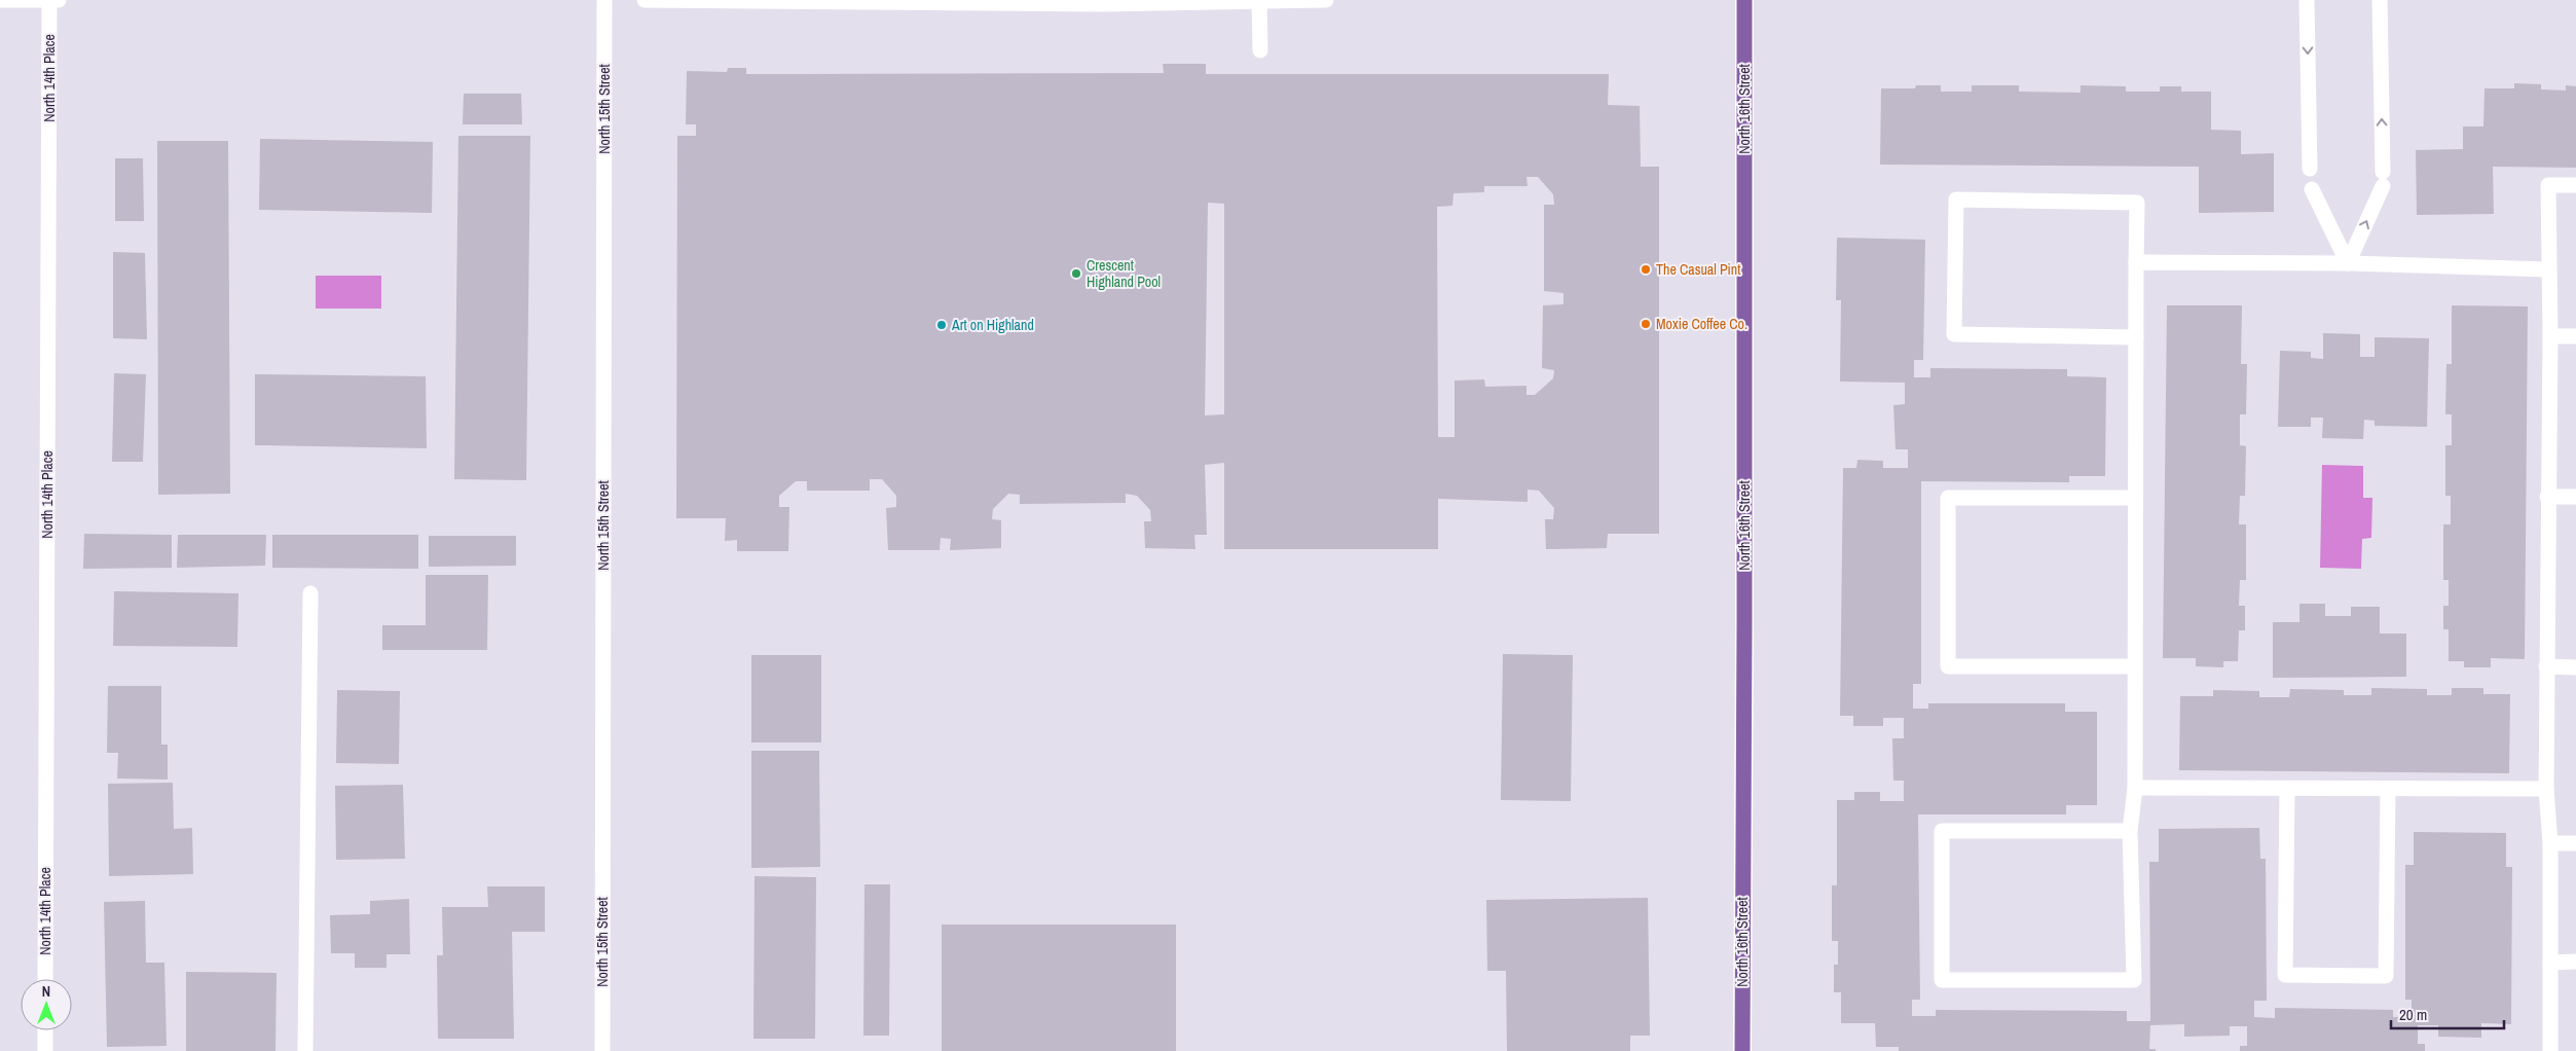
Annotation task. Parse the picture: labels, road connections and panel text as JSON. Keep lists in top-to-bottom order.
{
  "streets": {
    "main road": ["North 16th Street"],
    "street": ["North 14th Place", "North 15th Street"]
  },
  "places": [
    "The Casual Pint",
    "Crescent Highland Pool",
    "Moxie Coffee Co.",
    "Art on Highland"
  ],
  "scale_bar": "20 m",
  "north": "top"
}
